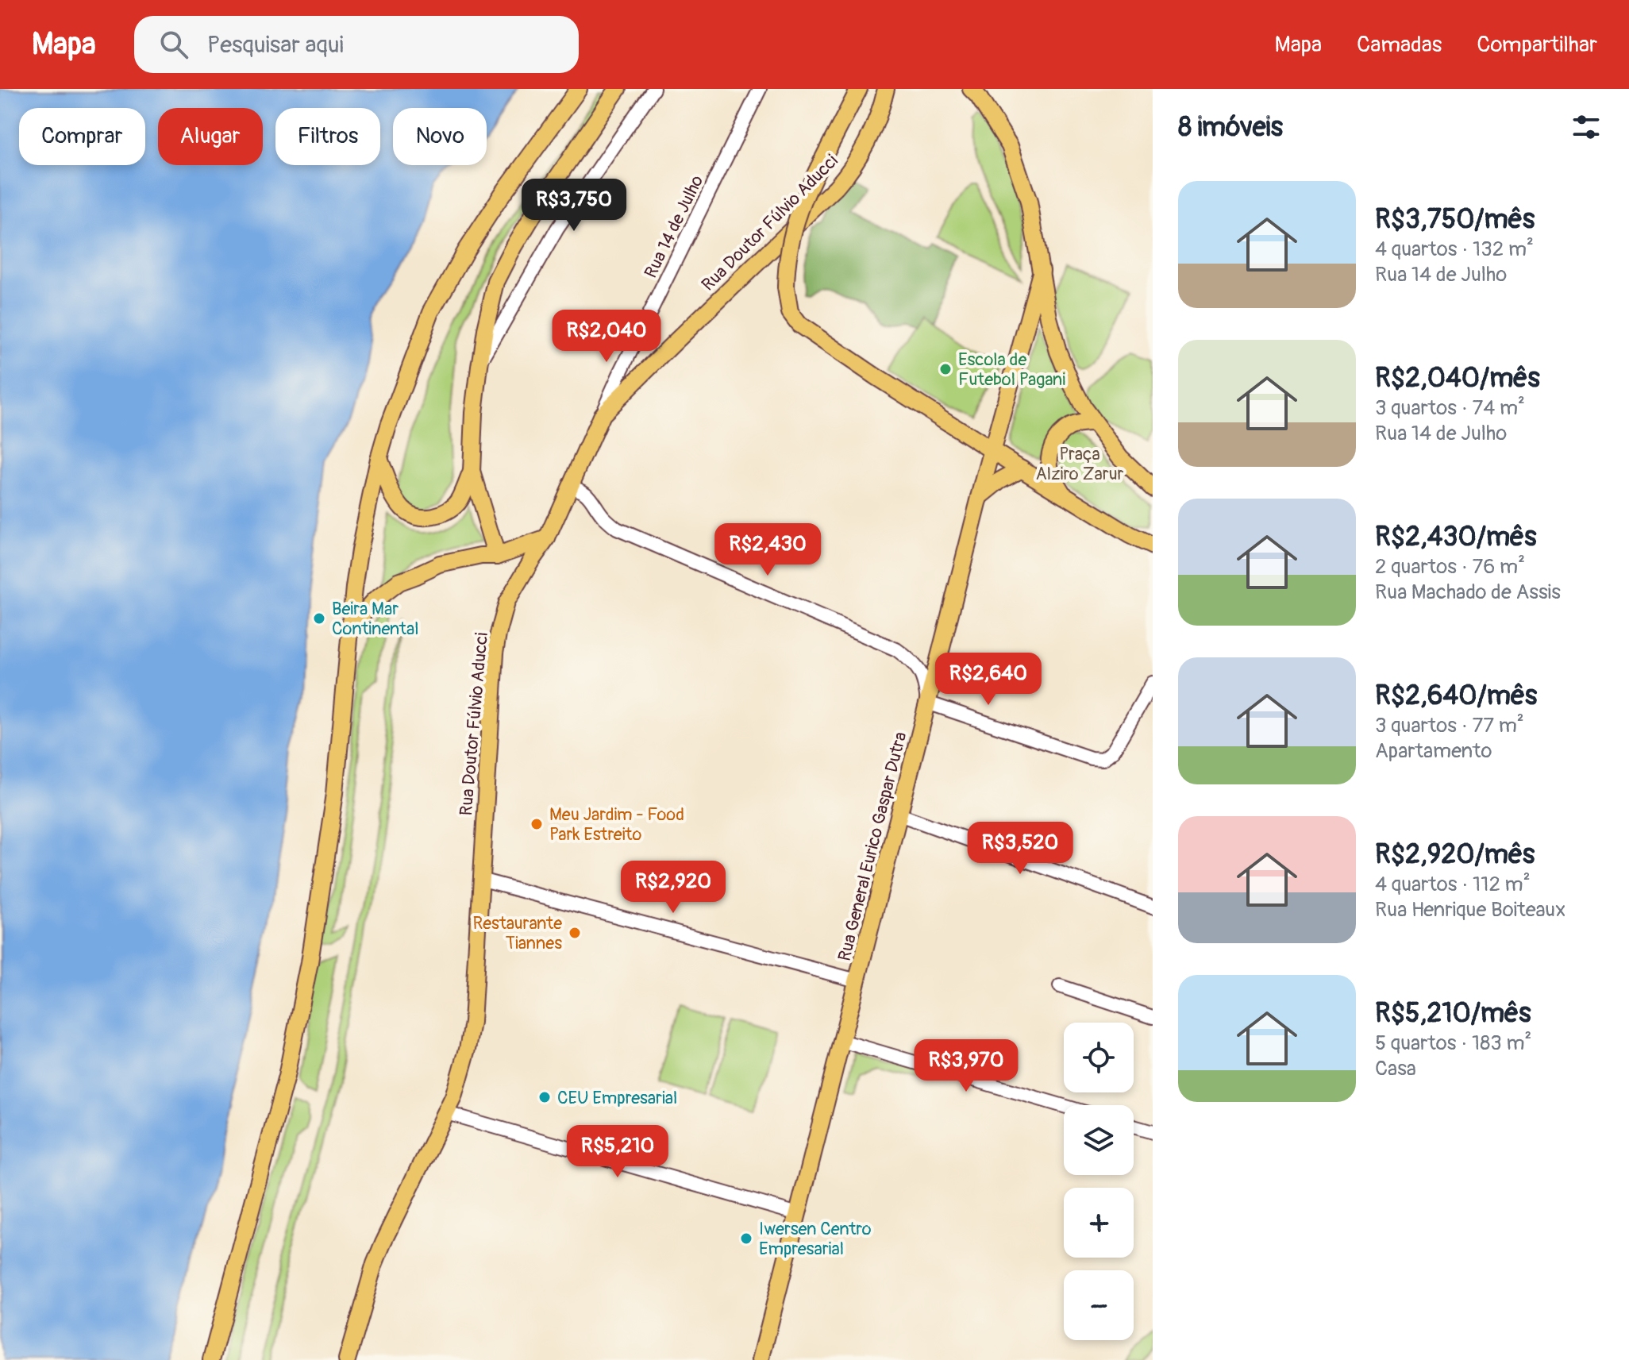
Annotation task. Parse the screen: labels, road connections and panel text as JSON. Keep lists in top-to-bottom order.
{
  "streets": {
    "main road": ["Rua Doutor Fúlvio Aducci", "Rua General Eurico Gaspar Dutra"],
    "street": ["Rua 14 de Julho"]
  },
  "crossings": [
    ["Rua Doutor Fúlvio Aducci", "Rua 14 de Julho"]
  ],
  "parks": ["Praça Alziro Zarur"],
  "places": [
    "Escola de Futebol Pagani",
    "Beira Mar Continental",
    "Meu Jardim - Food Park Estreito",
    "Restaurante Tiannes",
    "CEU Empresarial",
    "Iwersen Centro Empresarial"
  ],
  "page": {
    "header": "Mapa",
    "search": "Pesquisar aqui",
    "nav": ["Mapa", "Camadas", "Compartilhar"],
    "heading": "8 imóveis",
    "chip": [
      "Comprar",
      "Alugar",
      "Filtros",
      "Novo"
    ],
    "list": [
      {
        "name": "R$3,750/mês",
        "note": "4 quartos · 132 m² · Rua 14 de Julho"
      },
      {
        "name": "R$2,040/mês",
        "note": "3 quartos · 74 m² · Rua 14 de Julho"
      },
      {
        "name": "R$2,430/mês",
        "note": "2 quartos · 76 m² · Rua Machado de Assis"
      },
      {
        "name": "R$2,640/mês",
        "note": "3 quartos · 77 m² · Apartamento"
      },
      {
        "name": "R$2,920/mês",
        "note": "4 quartos · 112 m² · Rua Henrique Boiteaux"
      },
      {
        "name": "R$5,210/mês",
        "note": "5 quartos · 183 m² · Casa"
      }
    ],
    "price": [
      "R$3,750",
      "R$2,040",
      "R$2,430",
      "R$2,640",
      "R$3,520",
      "R$2,920",
      "R$3,970",
      "R$5,210"
    ],
    "map_buttons": ["+", "−"]
  }
}
